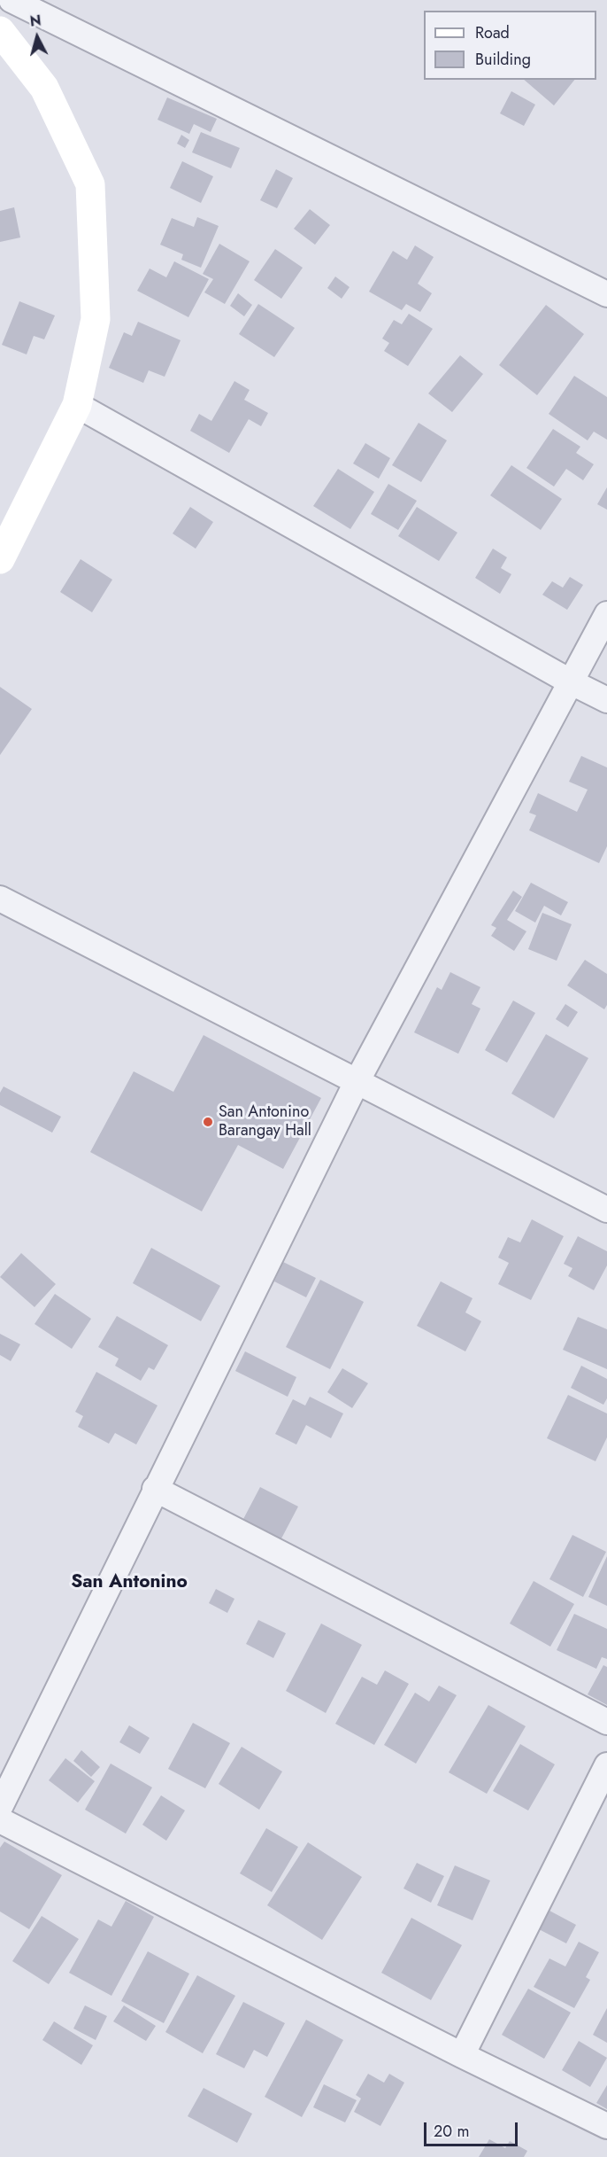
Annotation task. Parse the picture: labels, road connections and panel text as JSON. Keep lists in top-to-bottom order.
{
  "districts": ["San Antonino"],
  "places": ["San Antonino Barangay Hall"],
  "legend": ["Road", "Building"],
  "scale_bar": "20 m",
  "north": "top"
}
